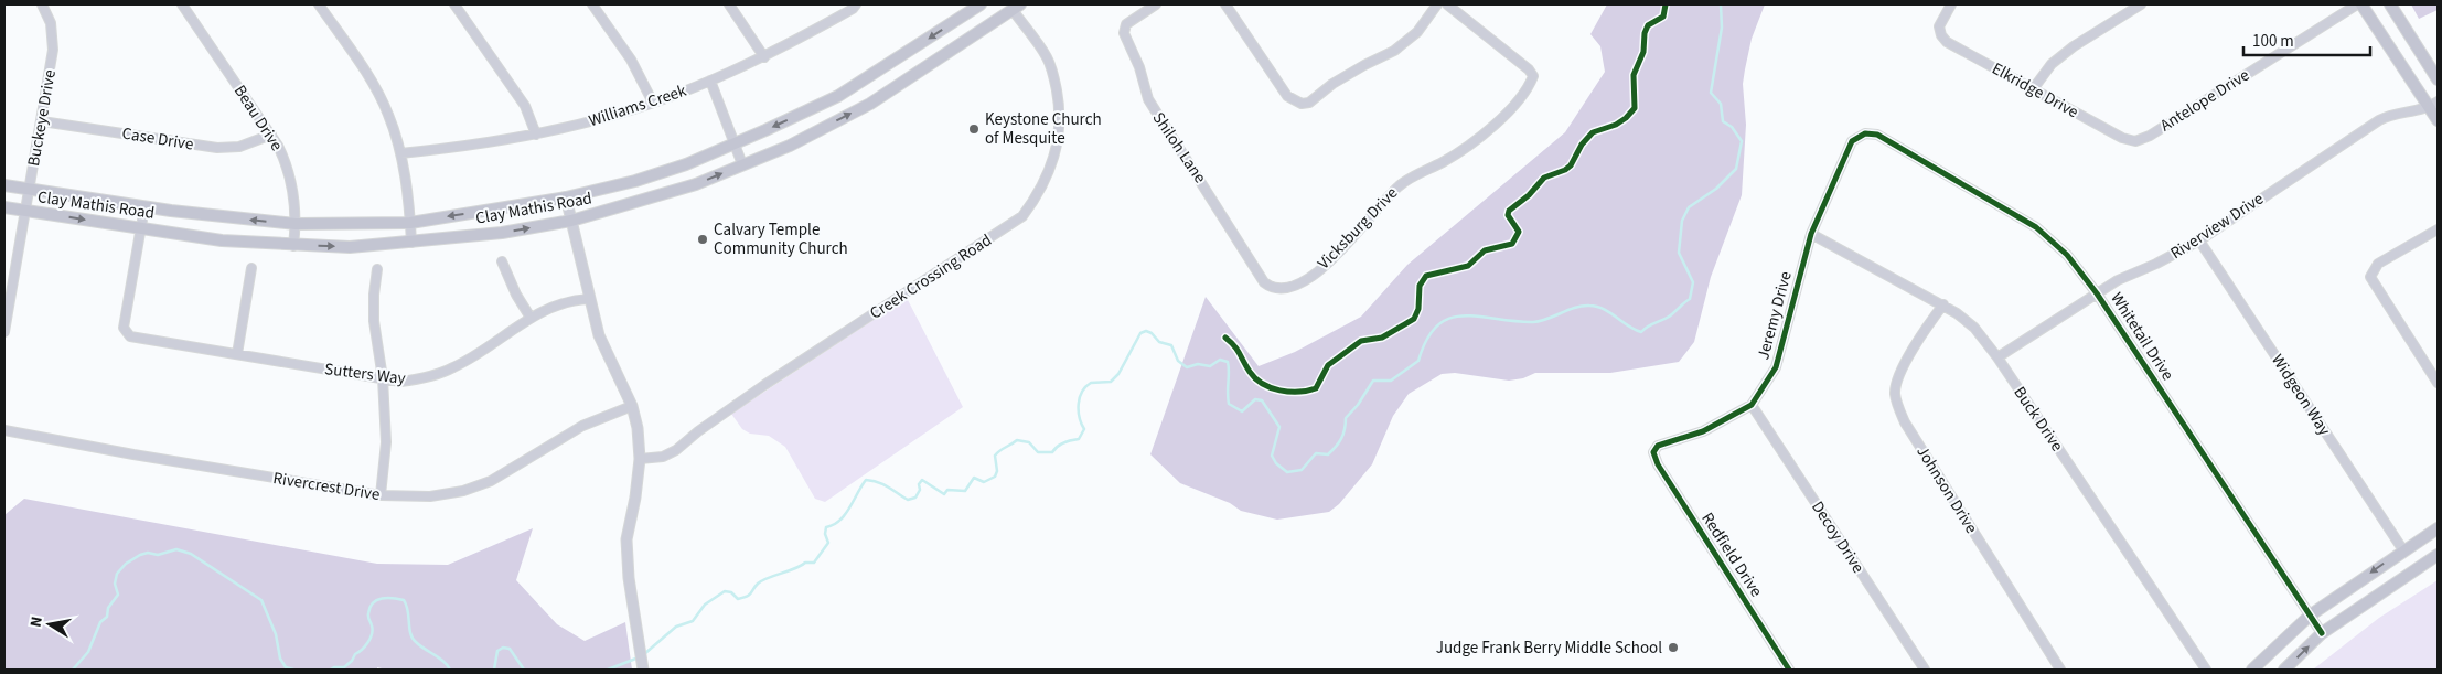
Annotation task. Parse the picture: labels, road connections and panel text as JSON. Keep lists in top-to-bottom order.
{
  "streets": {
    "main road": ["Clay Mathis Road"],
    "street": [
      "Elkridge Drive",
      "Antelope Drive",
      "Williams Creek",
      "Buckeye Drive",
      "Beau Drive",
      "Case Drive",
      "Shiloh Lane",
      "Riverview Drive",
      "Vicksburg Drive",
      "Creek Crossing Road",
      "Jeremy Drive",
      "Whitetail Drive",
      "Sutters Way",
      "Widgeon Way",
      "Buck Drive",
      "Rivercrest Drive",
      "Johnson Drive",
      "Decoy Drive",
      "Redfield Drive"
    ]
  },
  "crossings": [
    ["Elkridge Drive", "Antelope Drive"],
    ["Buckeye Drive", "Case Drive"],
    ["Buckeye Drive", "Clay Mathis Road"],
    ["Beau Drive", "Case Drive"],
    ["Beau Drive", "Clay Mathis Road"],
    ["Shiloh Lane", "Vicksburg Drive"],
    ["Clay Mathis Road", "Creek Crossing Road"],
    ["Clay Mathis Road", "Sutters Way"],
    ["Riverview Drive", "Whitetail Drive"],
    ["Riverview Drive", "Widgeon Way"],
    ["Riverview Drive", "Buck Drive"],
    ["Jeremy Drive", "Whitetail Drive"],
    ["Jeremy Drive", "Buck Drive"],
    ["Jeremy Drive", "Decoy Drive"],
    ["Jeremy Drive", "Redfield Drive"],
    ["Buck Drive", "Johnson Drive"]
  ],
  "places": ["Keystone Church of Mesquite", "Calvary Temple Community Church", "Judge Frank Berry Middle School"],
  "scale_bar": "100 m",
  "north": "left"
}
